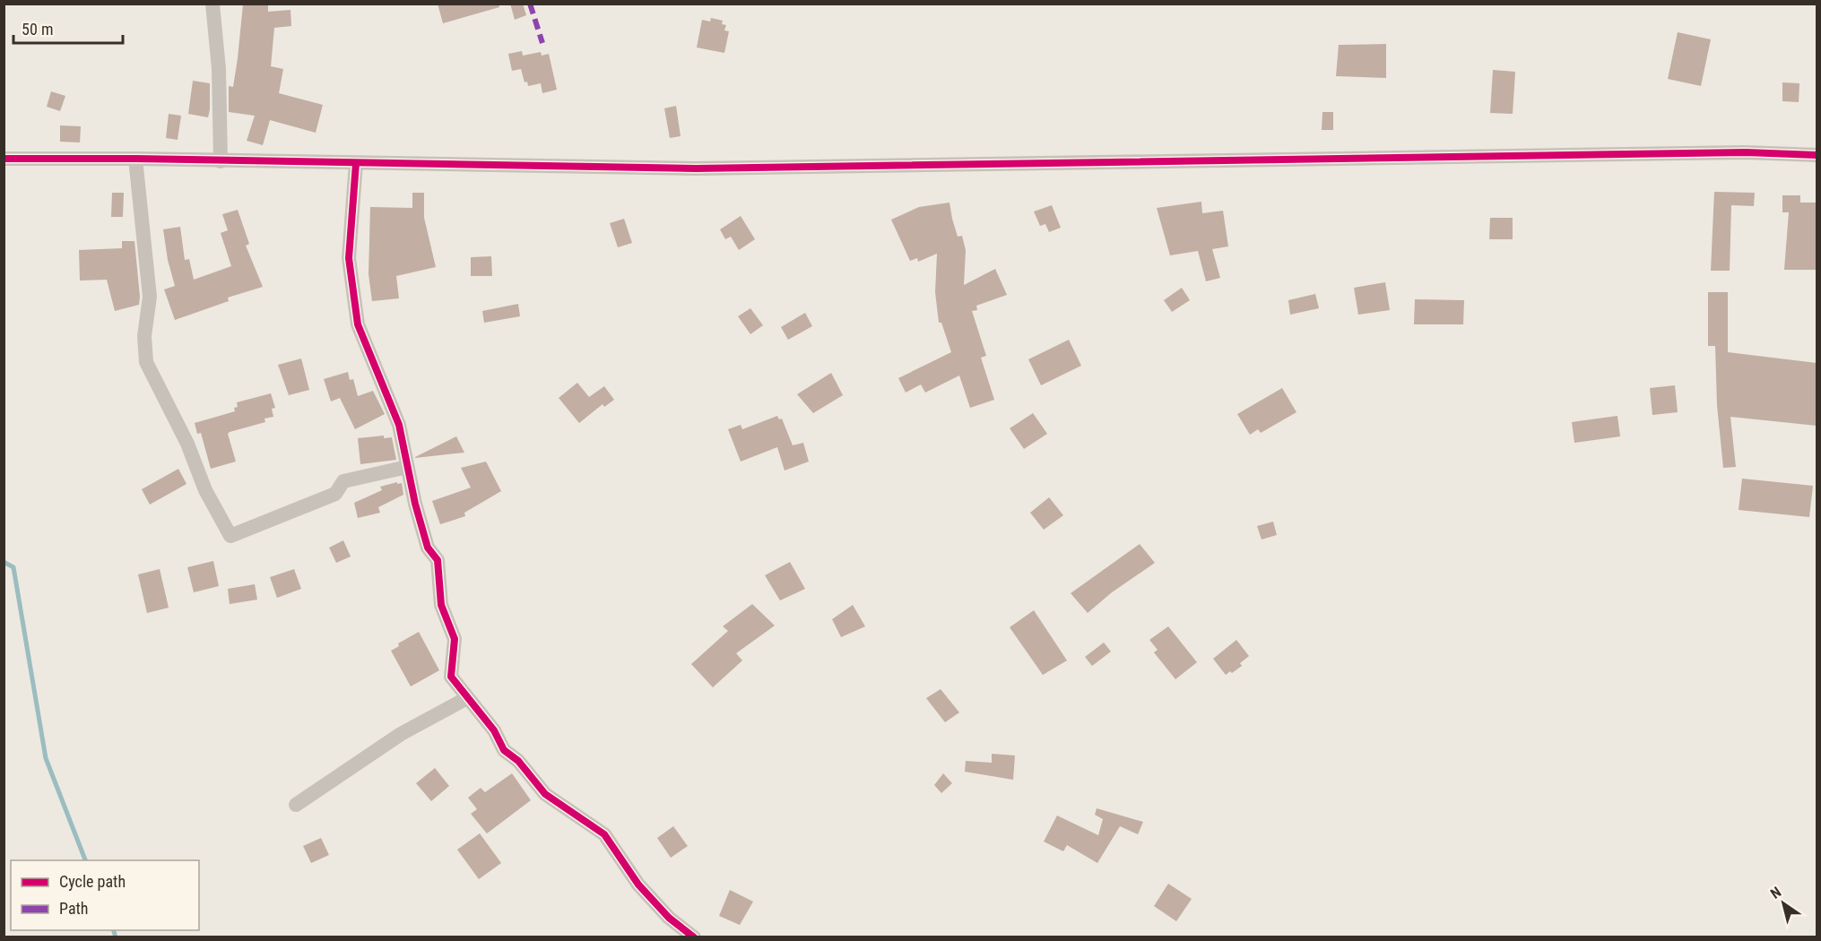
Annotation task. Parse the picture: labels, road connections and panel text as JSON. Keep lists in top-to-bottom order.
{
  "legend": ["Cycle path", "Path"],
  "scale_bar": "50 m",
  "north": "top left"
}
